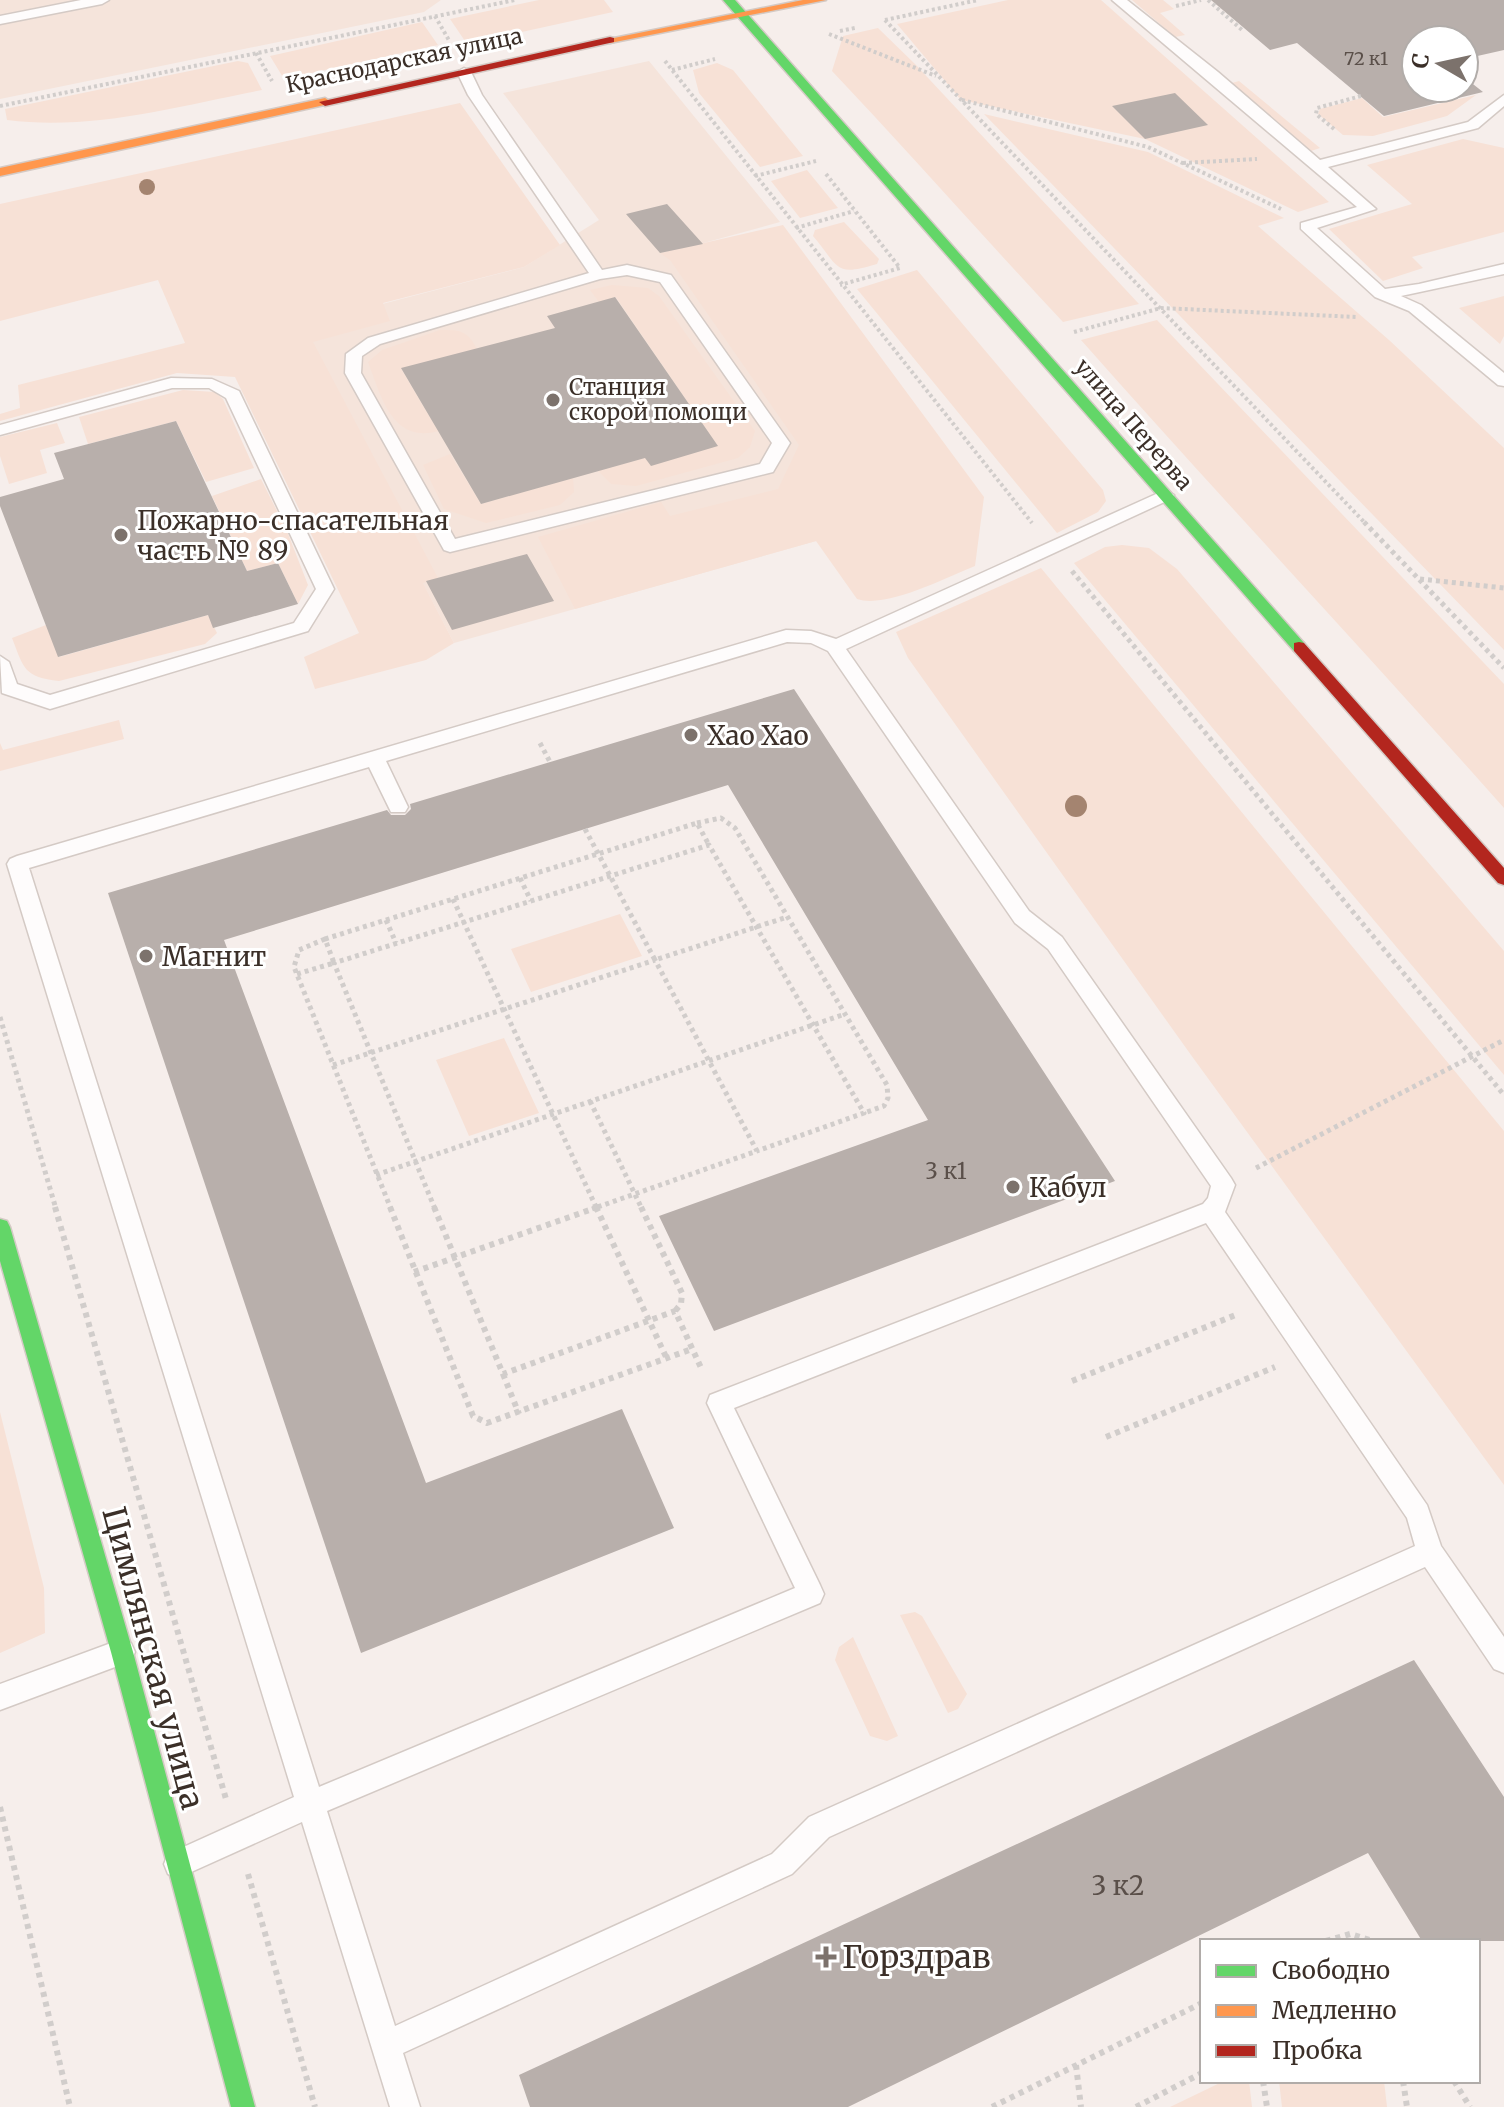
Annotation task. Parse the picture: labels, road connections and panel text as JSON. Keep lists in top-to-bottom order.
{
  "streets": {
    "street": ["Краснодарская улица", "улица Перерва", "Цимлянская улица"]
  },
  "crossings": [
    ["Краснодарская улица", "улица Перерва"]
  ],
  "places": {
    "other": [
      "Станция скорой помощи",
      "Пожарно-спасательная часть № 89",
      "Хао Хао",
      "Магнит",
      "Кабул"
    ],
    "health": ["Горздрав"]
  },
  "house_numbers": ["72 к1", "3 к1", "3 к2"],
  "legend": ["Свободно", "Медленно", "Пробка"],
  "north": "left"
}
